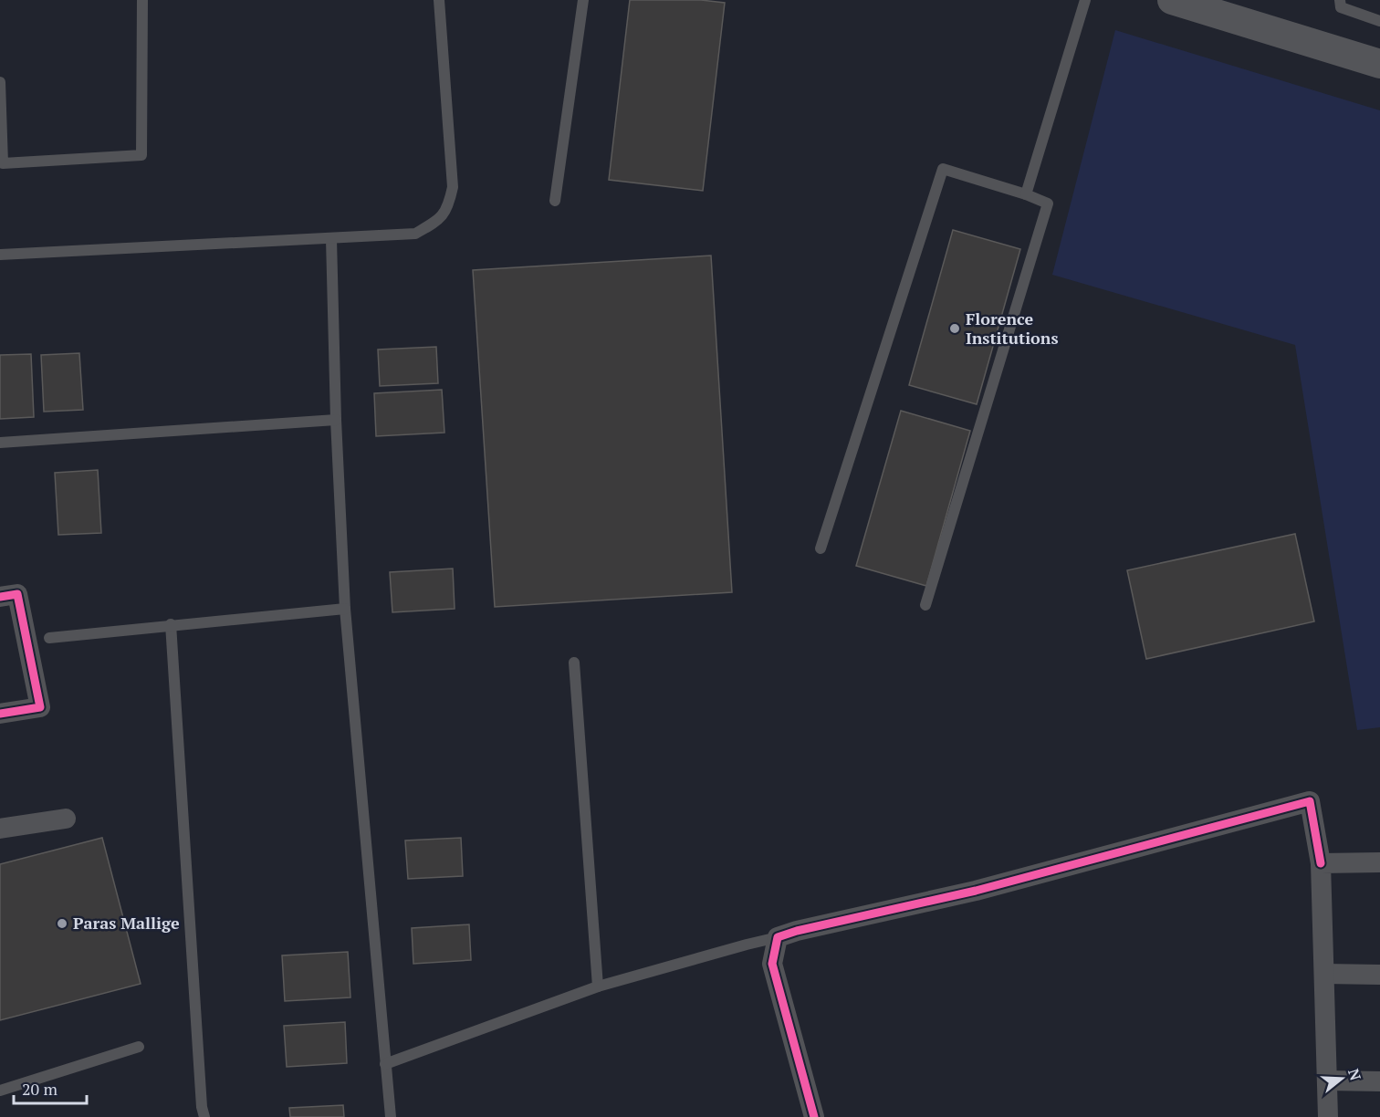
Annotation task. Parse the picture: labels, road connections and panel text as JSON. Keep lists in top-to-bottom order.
{
  "places": ["Florence Institutions", "Paras Mallige"],
  "scale_bar": "20 m",
  "north": "right"
}
